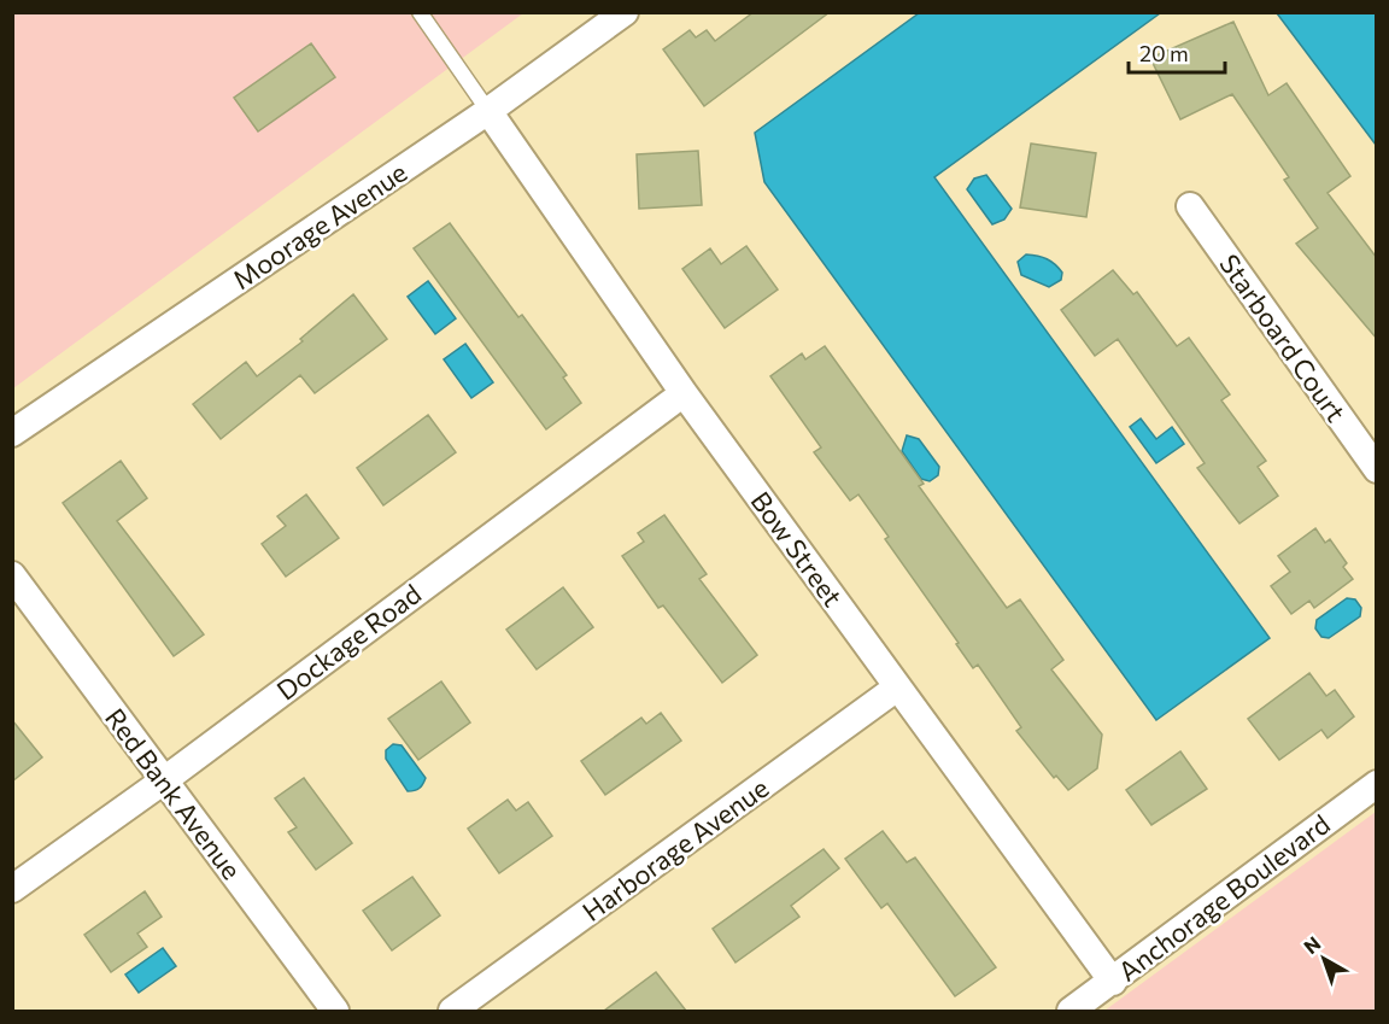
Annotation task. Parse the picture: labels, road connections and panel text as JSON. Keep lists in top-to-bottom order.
{
  "streets": {
    "street": [
      "Moorage Avenue",
      "Starboard Court",
      "Bow Street",
      "Dockage Road",
      "Red Bank Avenue",
      "Harborage Avenue",
      "Anchorage Boulevard"
    ]
  },
  "crossings": [
    ["Moorage Avenue", "Bow Street"],
    ["Bow Street", "Dockage Road"],
    ["Bow Street", "Harborage Avenue"],
    ["Bow Street", "Anchorage Boulevard"],
    ["Dockage Road", "Red Bank Avenue"]
  ],
  "scale_bar": "20 m",
  "north": "top left"
}
